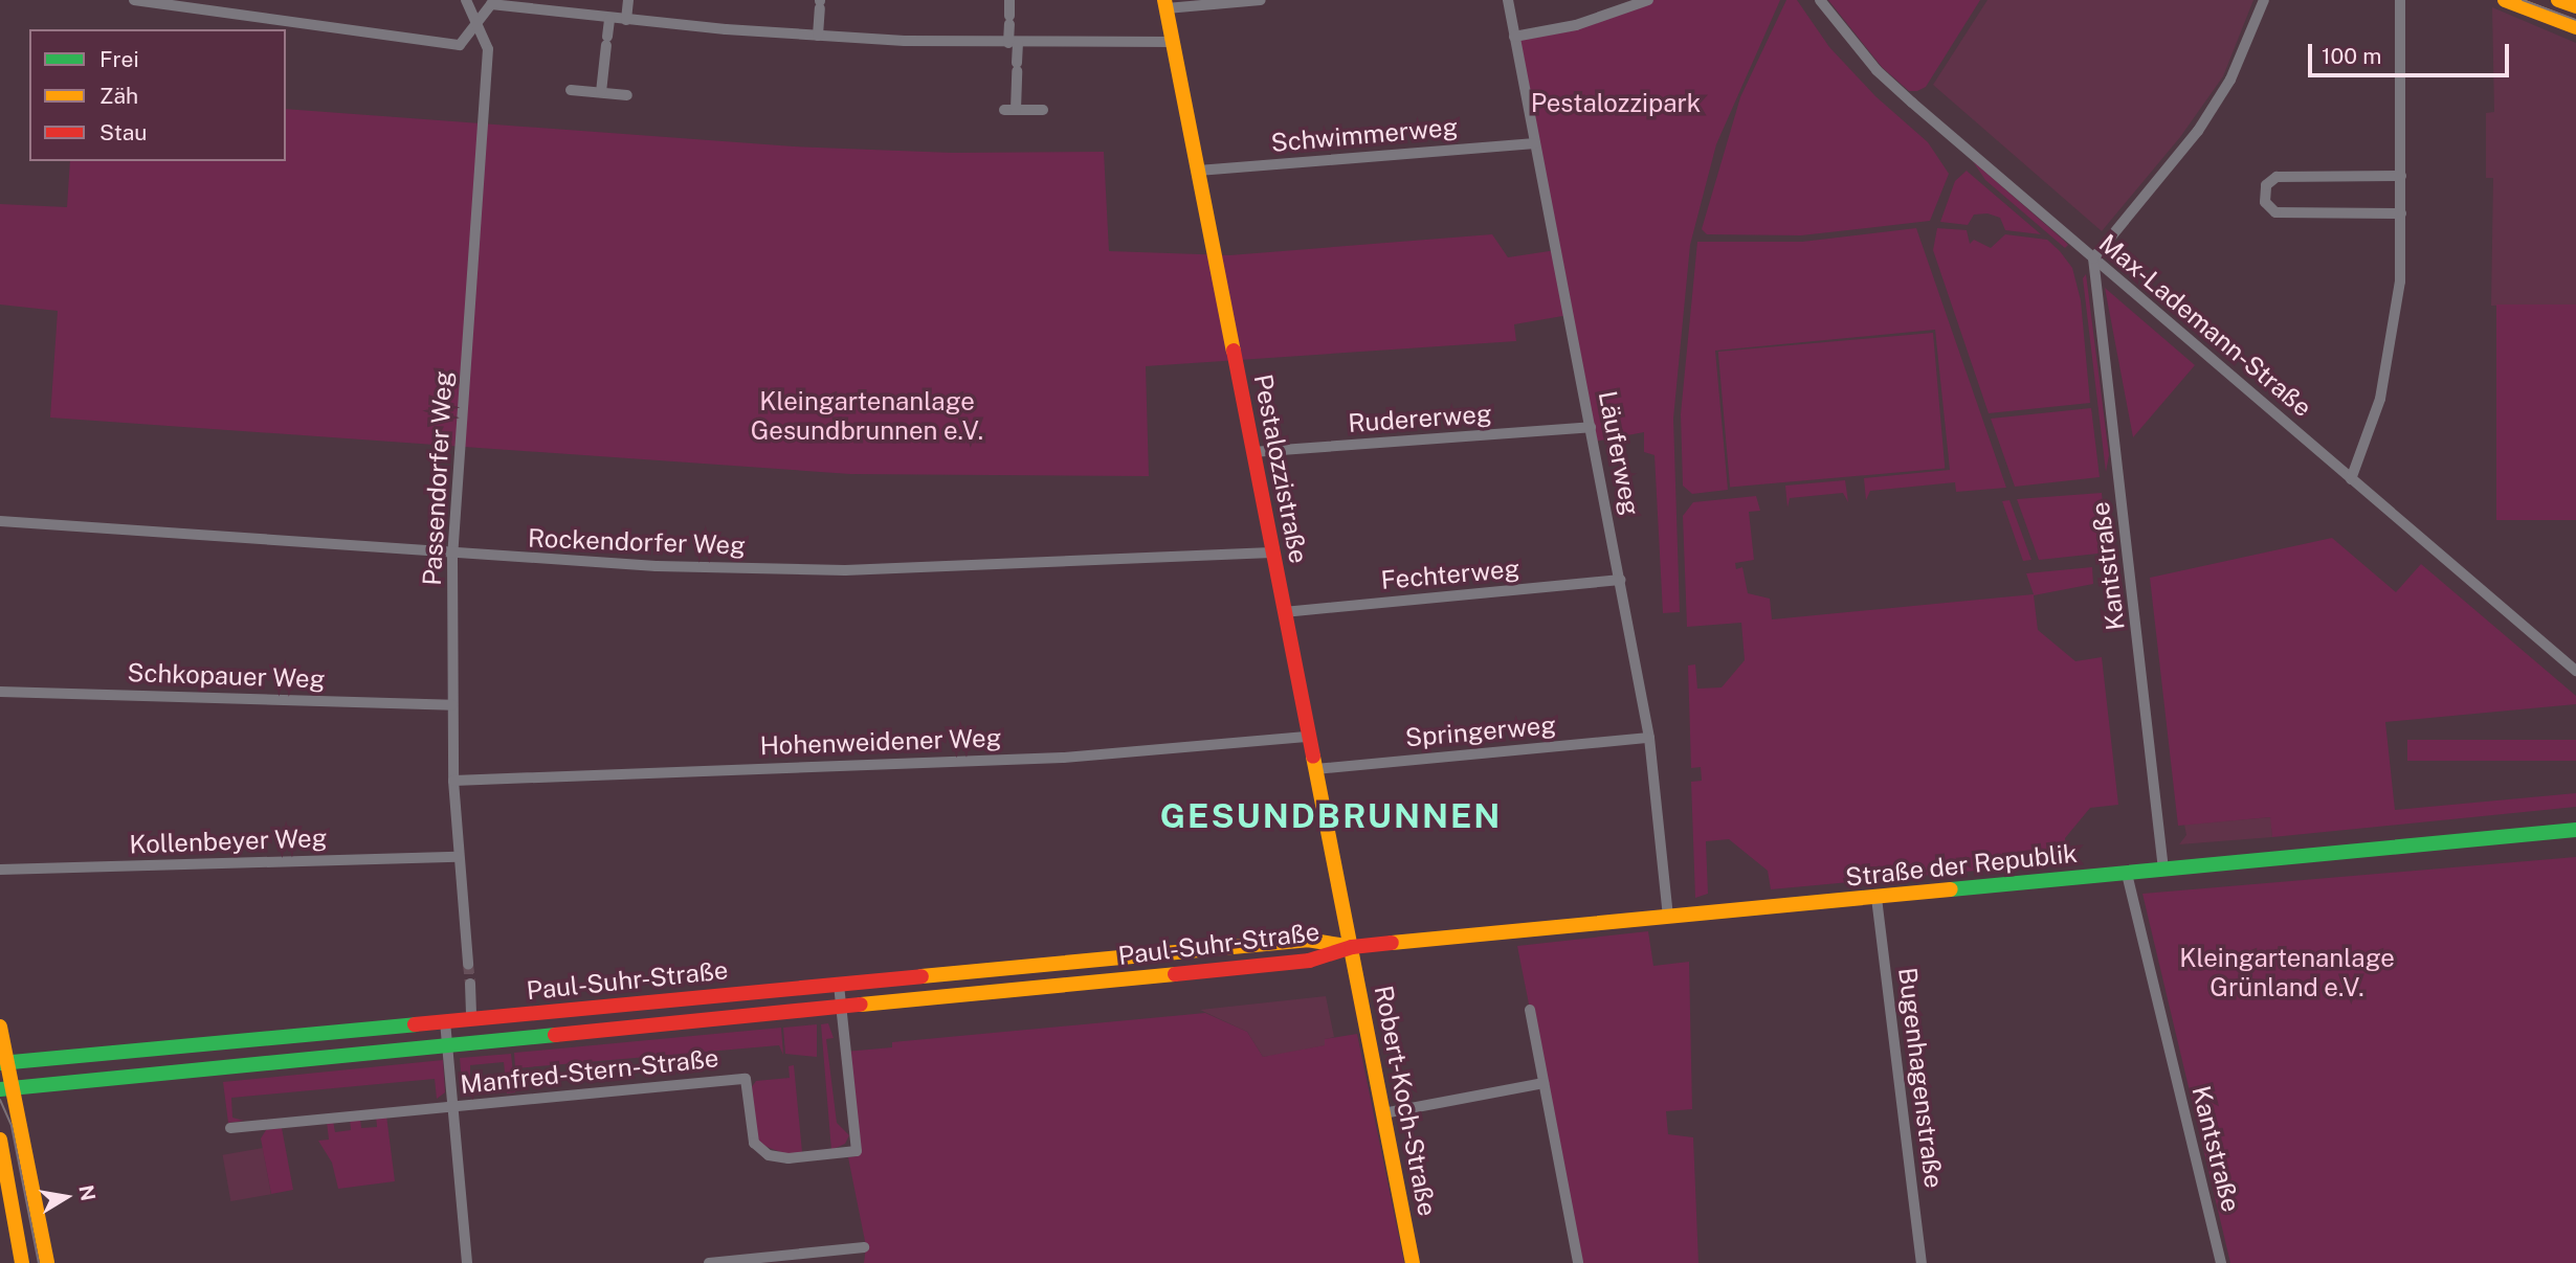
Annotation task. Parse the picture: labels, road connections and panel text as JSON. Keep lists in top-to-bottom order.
{
  "streets": {
    "street": [
      "Schwimmerweg",
      "Max-Lademann-Straße",
      "Rudererweg",
      "Läuferweg",
      "Pestalozzistraße",
      "Passendorfer Weg",
      "Rockendorfer Weg",
      "Kantstraße",
      "Fechterweg",
      "Schkopauer Weg",
      "Springerweg",
      "Hohenweidener Weg",
      "Kollenbeyer Weg",
      "Straße der Republik",
      "Paul-Suhr-Straße",
      "Manfred-Stern-Straße",
      "Bugenhagenstraße",
      "Robert-Koch-Straße"
    ]
  },
  "crossings": [
    ["Schwimmerweg", "Läuferweg"],
    ["Schwimmerweg", "Pestalozzistraße"],
    ["Max-Lademann-Straße", "Kantstraße"],
    ["Rudererweg", "Läuferweg"],
    ["Rudererweg", "Pestalozzistraße"],
    ["Läuferweg", "Fechterweg"],
    ["Läuferweg", "Springerweg"],
    ["Läuferweg", "Straße der Republik"],
    ["Pestalozzistraße", "Rockendorfer Weg"],
    ["Pestalozzistraße", "Fechterweg"],
    ["Pestalozzistraße", "Springerweg"],
    ["Pestalozzistraße", "Hohenweidener Weg"],
    ["Pestalozzistraße", "Straße der Republik"],
    ["Pestalozzistraße", "Paul-Suhr-Straße"],
    ["Pestalozzistraße", "Robert-Koch-Straße"],
    ["Passendorfer Weg", "Rockendorfer Weg"],
    ["Passendorfer Weg", "Schkopauer Weg"],
    ["Passendorfer Weg", "Hohenweidener Weg"],
    ["Passendorfer Weg", "Kollenbeyer Weg"],
    ["Kantstraße", "Straße der Republik"],
    ["Straße der Republik", "Paul-Suhr-Straße"],
    ["Straße der Republik", "Bugenhagenstraße"],
    ["Straße der Republik", "Robert-Koch-Straße"],
    ["Paul-Suhr-Straße", "Manfred-Stern-Straße"],
    ["Paul-Suhr-Straße", "Robert-Koch-Straße"]
  ],
  "districts": ["GESUNDBRUNNEN"],
  "parks": ["Pestalozzipark", "Kleingartenanlage Gesundbrunnen e.V.", "Kleingartenanlage Grünland e.V."],
  "legend": ["Frei", "Zäh", "Stau"],
  "scale_bar": "100 m",
  "north": "right"
}
